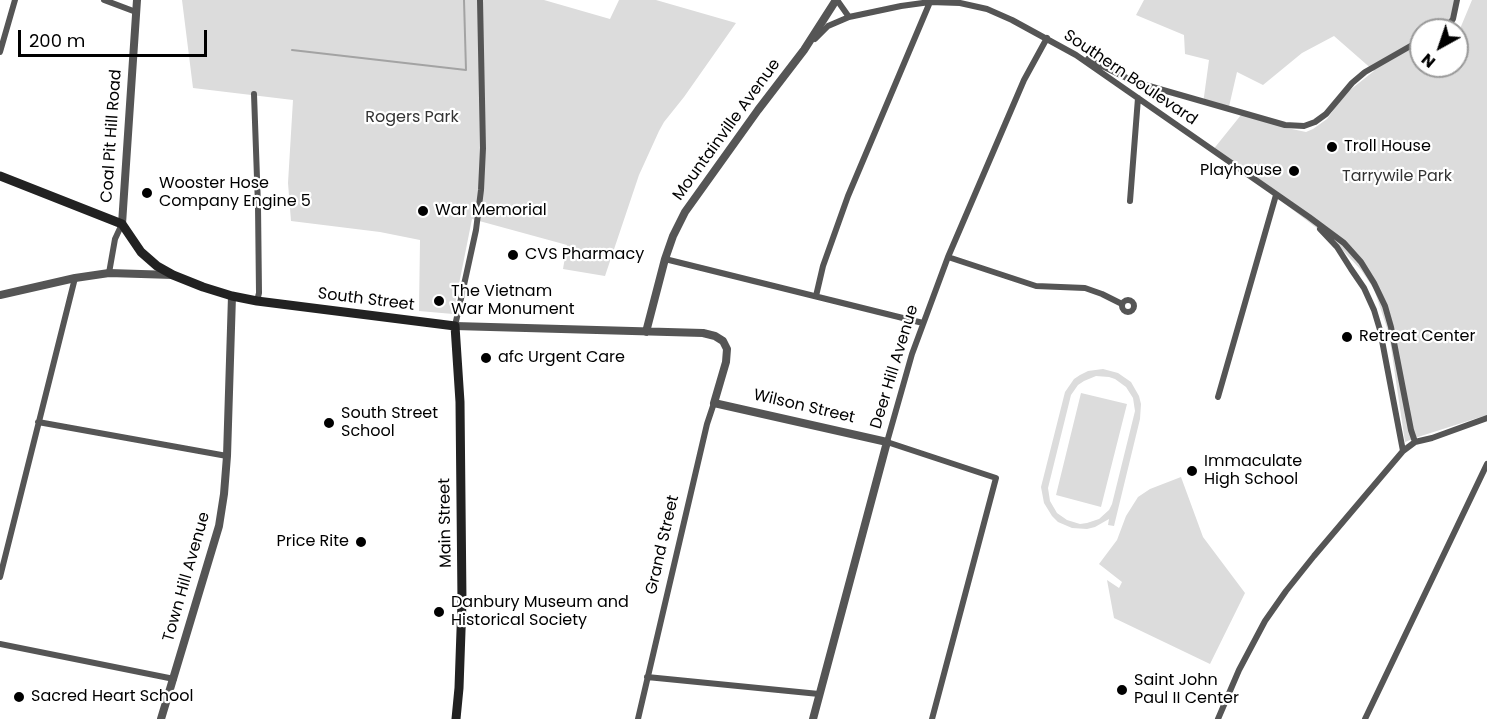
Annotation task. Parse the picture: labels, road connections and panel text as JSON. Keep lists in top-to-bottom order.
{
  "streets": {
    "main road": ["South Street", "Main Street"],
    "street": [
      "Southern Boulevard",
      "Mountainville Avenue",
      "Coal Pit Hill Road",
      "Deer Hill Avenue",
      "Wilson Street",
      "Grand Street",
      "Town Hill Avenue"
    ]
  },
  "crossings": [
    ["Southern Boulevard", "Mountainville Avenue"],
    ["Southern Boulevard", "Deer Hill Avenue"],
    ["Mountainville Avenue", "South Street"],
    ["Coal Pit Hill Road", "South Street"],
    ["South Street", "Main Street"],
    ["South Street", "Grand Street"],
    ["South Street", "Town Hill Avenue"],
    ["Deer Hill Avenue", "Wilson Street"],
    ["Wilson Street", "Grand Street"]
  ],
  "parks": ["Rogers Park", "Tarrywile Park"],
  "places": [
    "Troll House",
    "Playhouse",
    "Wooster Hose Company Engine 5",
    "War Memorial",
    "CVS Pharmacy",
    "The Vietnam War Monument",
    "Retreat Center",
    "afc Urgent Care",
    "South Street School",
    "Immaculate High School",
    "Price Rite",
    "Danbury Museum and Historical Society",
    "Saint John Paul II Center",
    "Sacred Heart School"
  ],
  "scale_bar": "200 m",
  "north": "bottom left"
}
